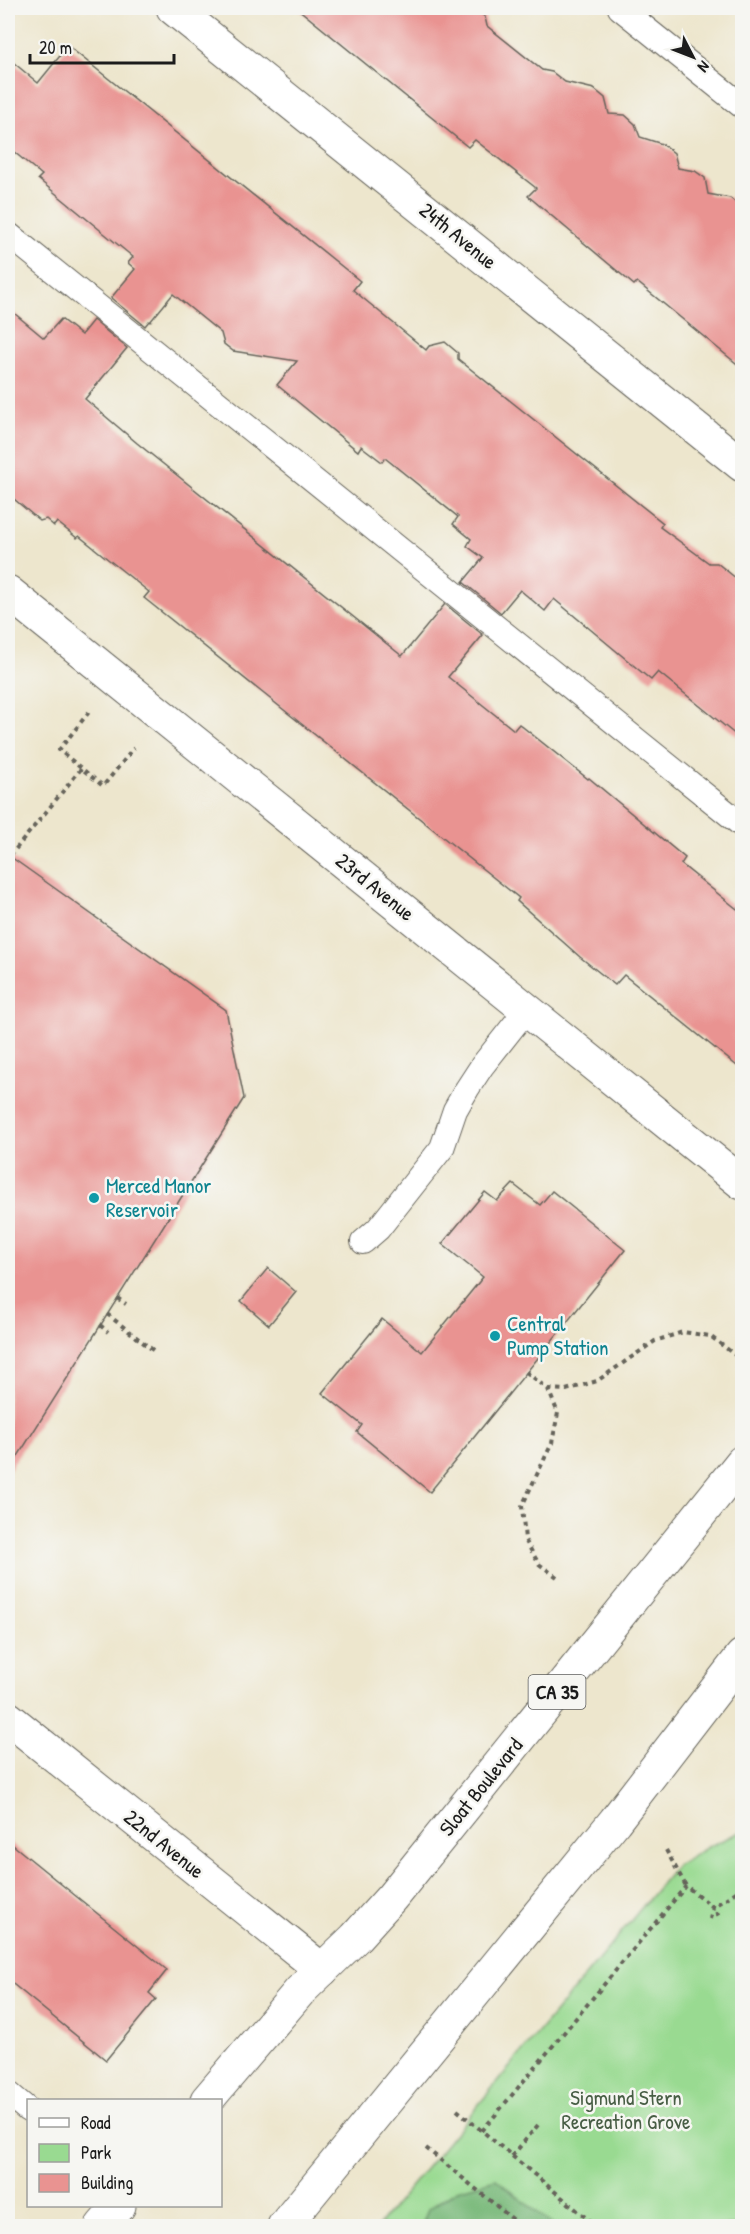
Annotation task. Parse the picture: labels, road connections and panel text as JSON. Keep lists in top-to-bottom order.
{
  "streets": {
    "street": [
      "24th Avenue",
      "23rd Avenue",
      "CA 35",
      "Sloat Boulevard",
      "22nd Avenue"
    ]
  },
  "crossings": [
    ["Sloat Boulevard", "22nd Avenue"]
  ],
  "parks": ["Sigmund Stern Recreation Grove"],
  "places": ["Merced Manor Reservoir", "Central Pump Station"],
  "legend": ["Road", "Park", "Building"],
  "scale_bar": "20 m",
  "north": "bottom right"
}
